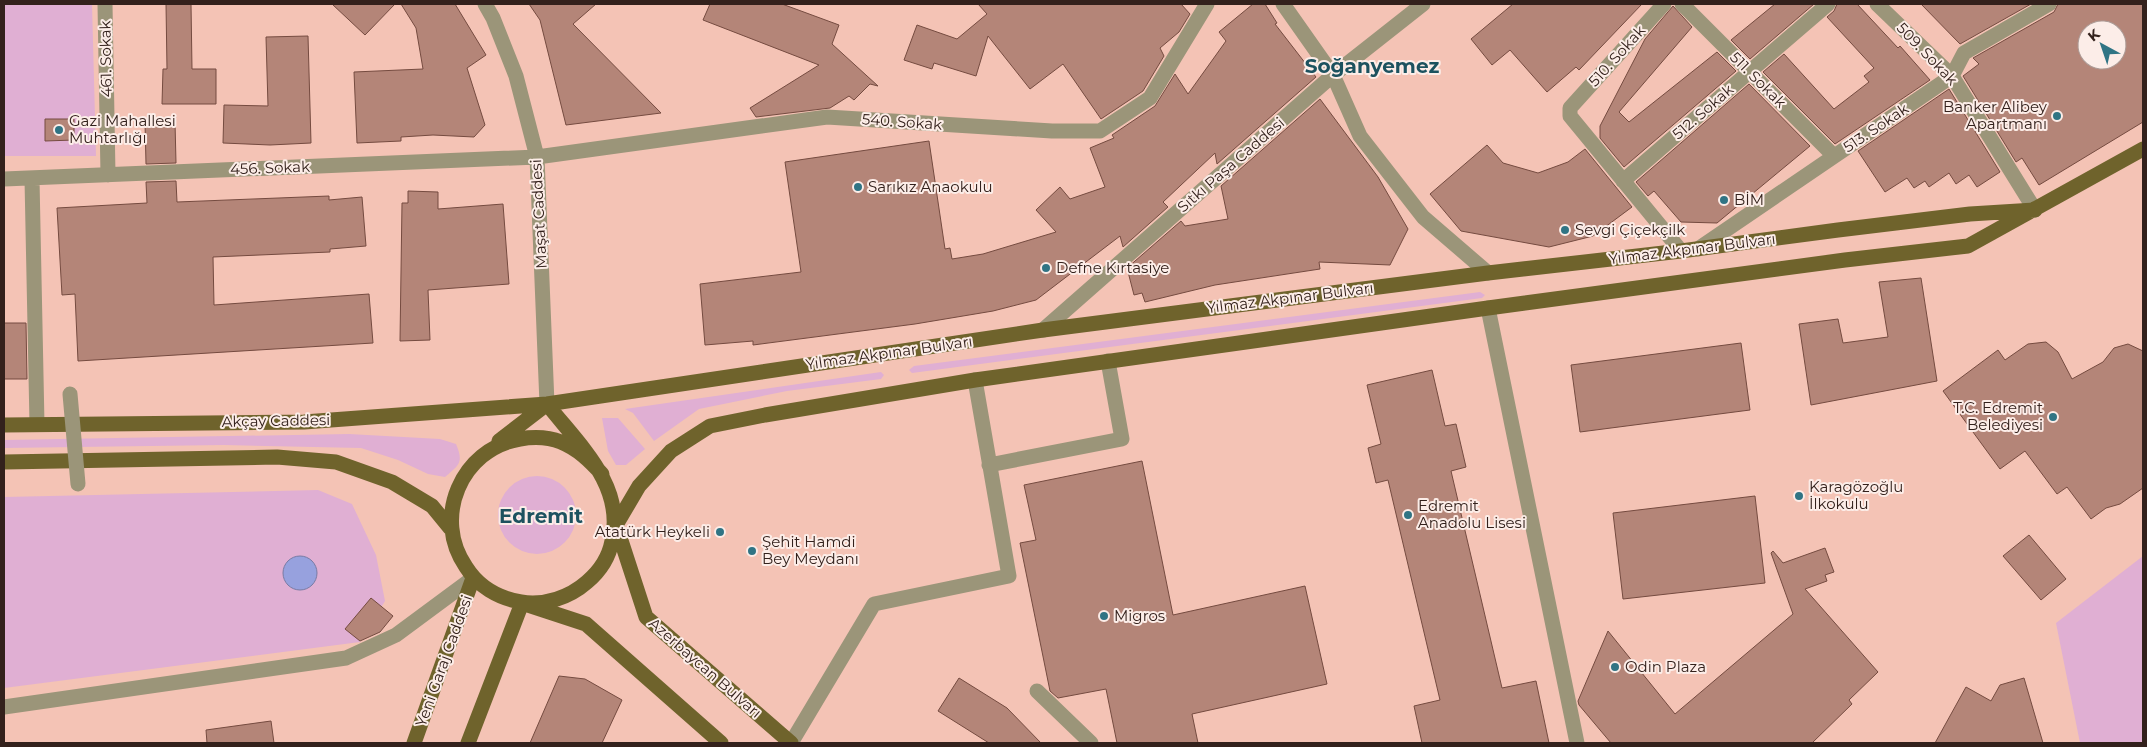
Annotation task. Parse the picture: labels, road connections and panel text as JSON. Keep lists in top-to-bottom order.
{
  "streets": {
    "main road": [
      "Yılmaz Akpınar Bulvarı",
      "Akçay Caddesi",
      "Yeni Garaj Caddesi",
      "Azerbaycan Bulvarı"
    ],
    "street": [
      "509. Sokak",
      "510. Sokak",
      "461. Sokak",
      "511. Sokak",
      "512. Sokak",
      "540. Sokak",
      "513. Sokak",
      "Sıtkı Paşa Caddesi",
      "456. Sokak",
      "Maşat Caddesi"
    ]
  },
  "crossings": [
    ["509. Sokak", "513. Sokak"],
    ["509. Sokak", "Yılmaz Akpınar Bulvarı"],
    ["510. Sokak", "512. Sokak"],
    ["461. Sokak", "456. Sokak"],
    ["511. Sokak", "512. Sokak"],
    ["511. Sokak", "513. Sokak"],
    ["540. Sokak", "456. Sokak"],
    ["540. Sokak", "Maşat Caddesi"],
    ["513. Sokak", "Yılmaz Akpınar Bulvarı"],
    ["Sıtkı Paşa Caddesi", "Yılmaz Akpınar Bulvarı"],
    ["456. Sokak", "Maşat Caddesi"],
    ["Maşat Caddesi", "Yılmaz Akpınar Bulvarı"],
    ["Maşat Caddesi", "Akçay Caddesi"],
    ["Yılmaz Akpınar Bulvarı", "Akçay Caddesi"],
    ["Yılmaz Akpınar Bulvarı", "Yeni Garaj Caddesi"],
    ["Yılmaz Akpınar Bulvarı", "Azerbaycan Bulvarı"],
    ["Yeni Garaj Caddesi", "Azerbaycan Bulvarı"]
  ],
  "districts": ["Soğanyemez", "Edremit"],
  "places": [
    "Banker Alibey Apartmanı",
    "Gazi Mahallesi Muhtarlığı",
    "Sarıkız Anaokulu",
    "BİM",
    "Sevgi Çiçekçilk",
    "Defne Kırtasiye",
    "T.C. Edremit Belediyesi",
    "Karagözoğlu İlkokulu",
    "Edremit Anadolu Lisesi",
    "Atatürk Heykeli",
    "Şehit Hamdi Bey Meydanı",
    "Migros",
    "Odin Plaza"
  ],
  "north": "top left"
}
